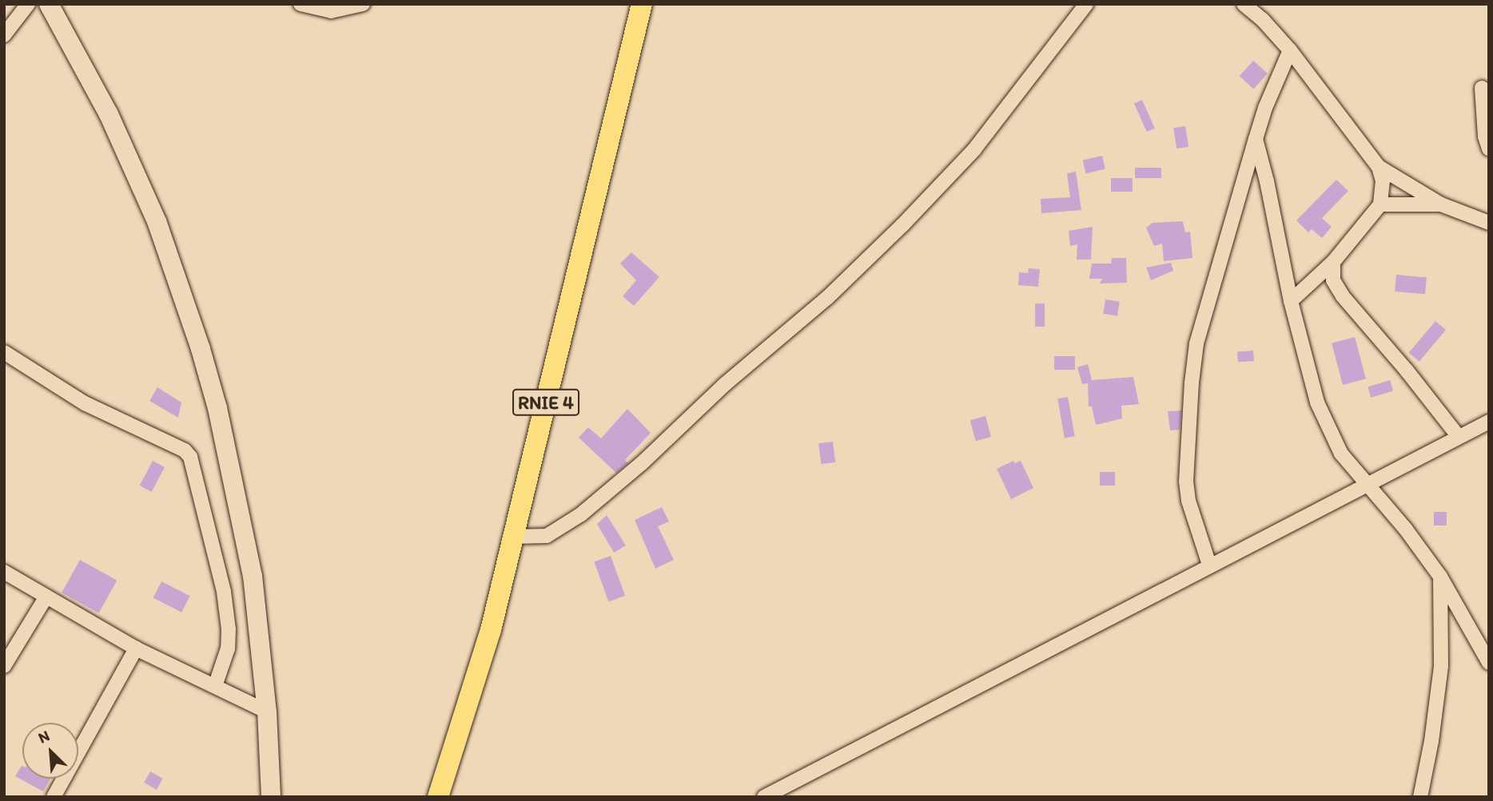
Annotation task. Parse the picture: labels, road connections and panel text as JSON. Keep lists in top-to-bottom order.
{
  "streets": {
    "main road": ["RNIE 4"]
  },
  "north": "top left"
}
